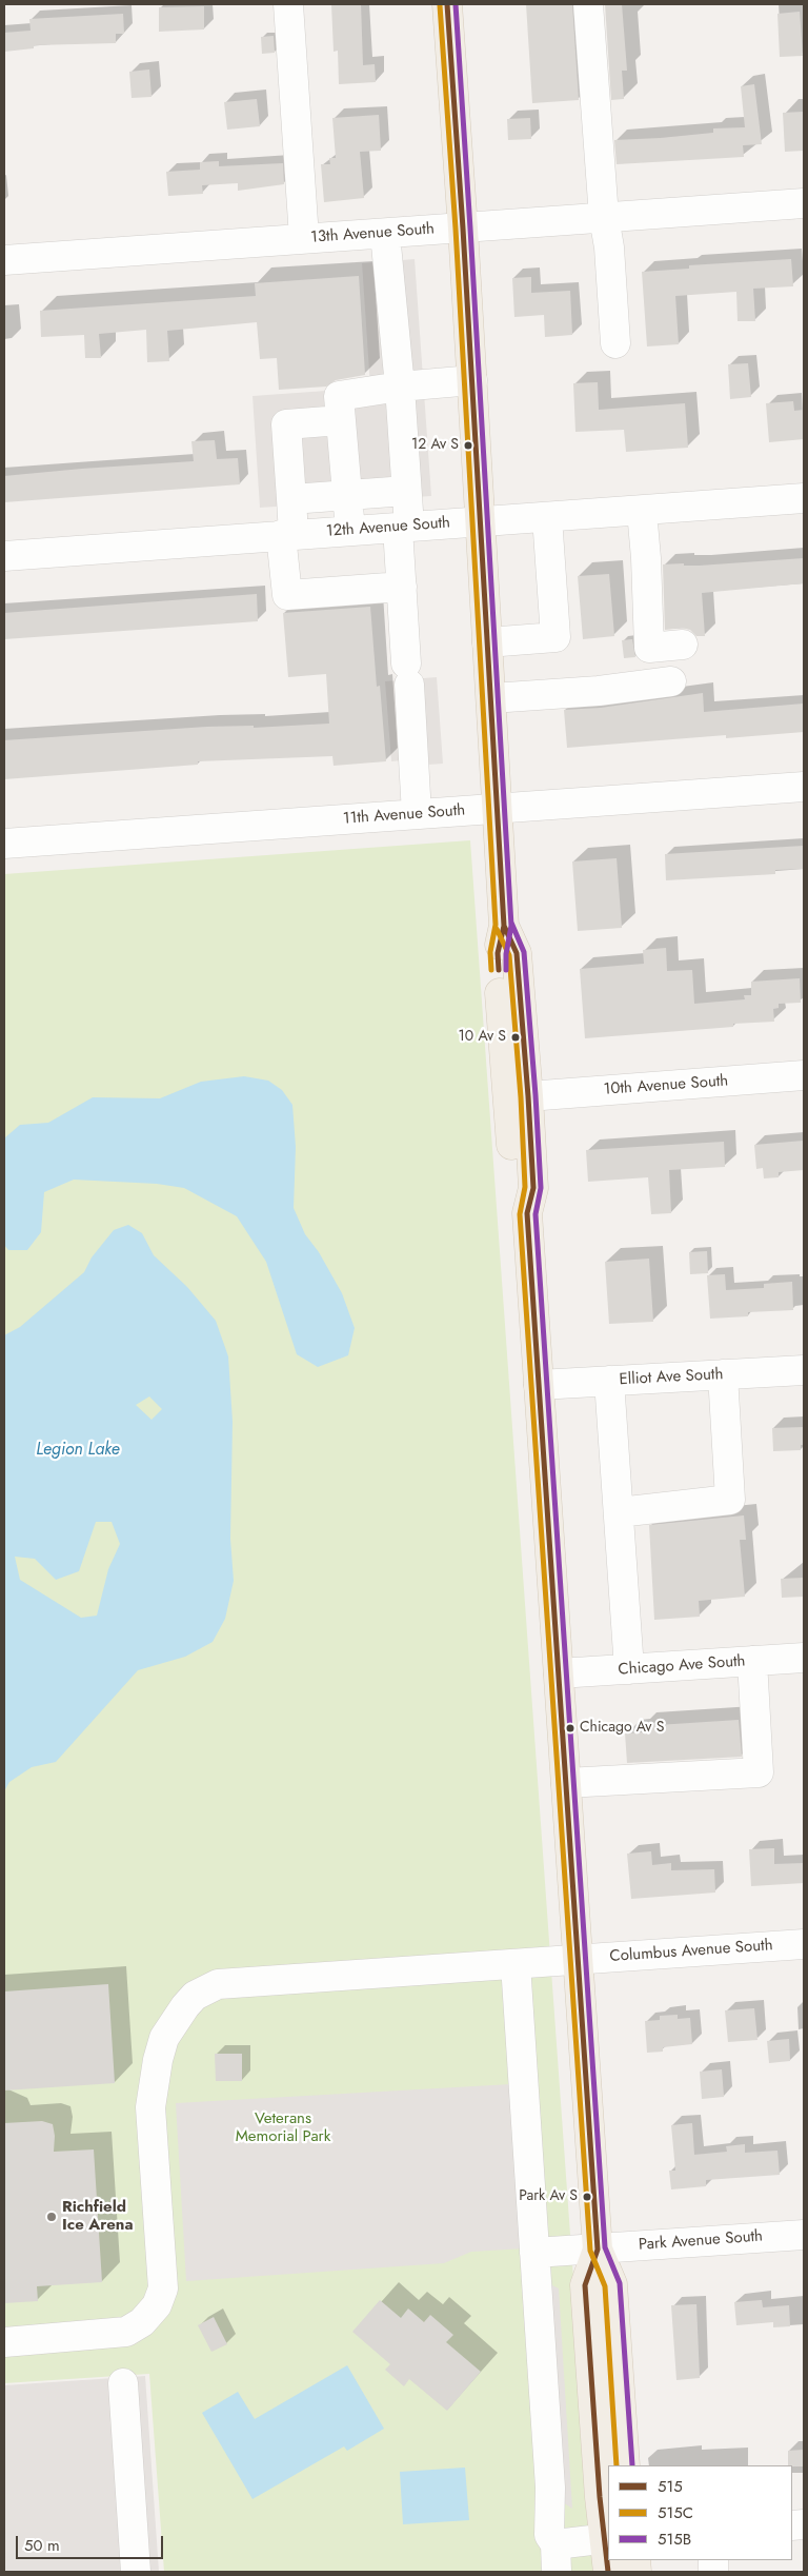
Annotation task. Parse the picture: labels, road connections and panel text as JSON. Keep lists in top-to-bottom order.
{
  "streets": {
    "street": [
      "13th Avenue South",
      "12th Avenue South",
      "11th Avenue South",
      "10th Avenue South",
      "Elliot Ave South",
      "Chicago Ave South",
      "Columbus Avenue South",
      "Park Avenue South"
    ]
  },
  "water": ["Legion Lake"],
  "parks": ["Veterans Memorial Park"],
  "places": [
    "12 Av S",
    "10 Av S",
    "Chicago Av S",
    "Park Av S",
    "Richfield Ice Arena"
  ],
  "lines": ["transit line 515", "transit line 515B", "transit line 515C"],
  "legend": ["515", "515C", "515B"],
  "scale_bar": "50 m"
}
